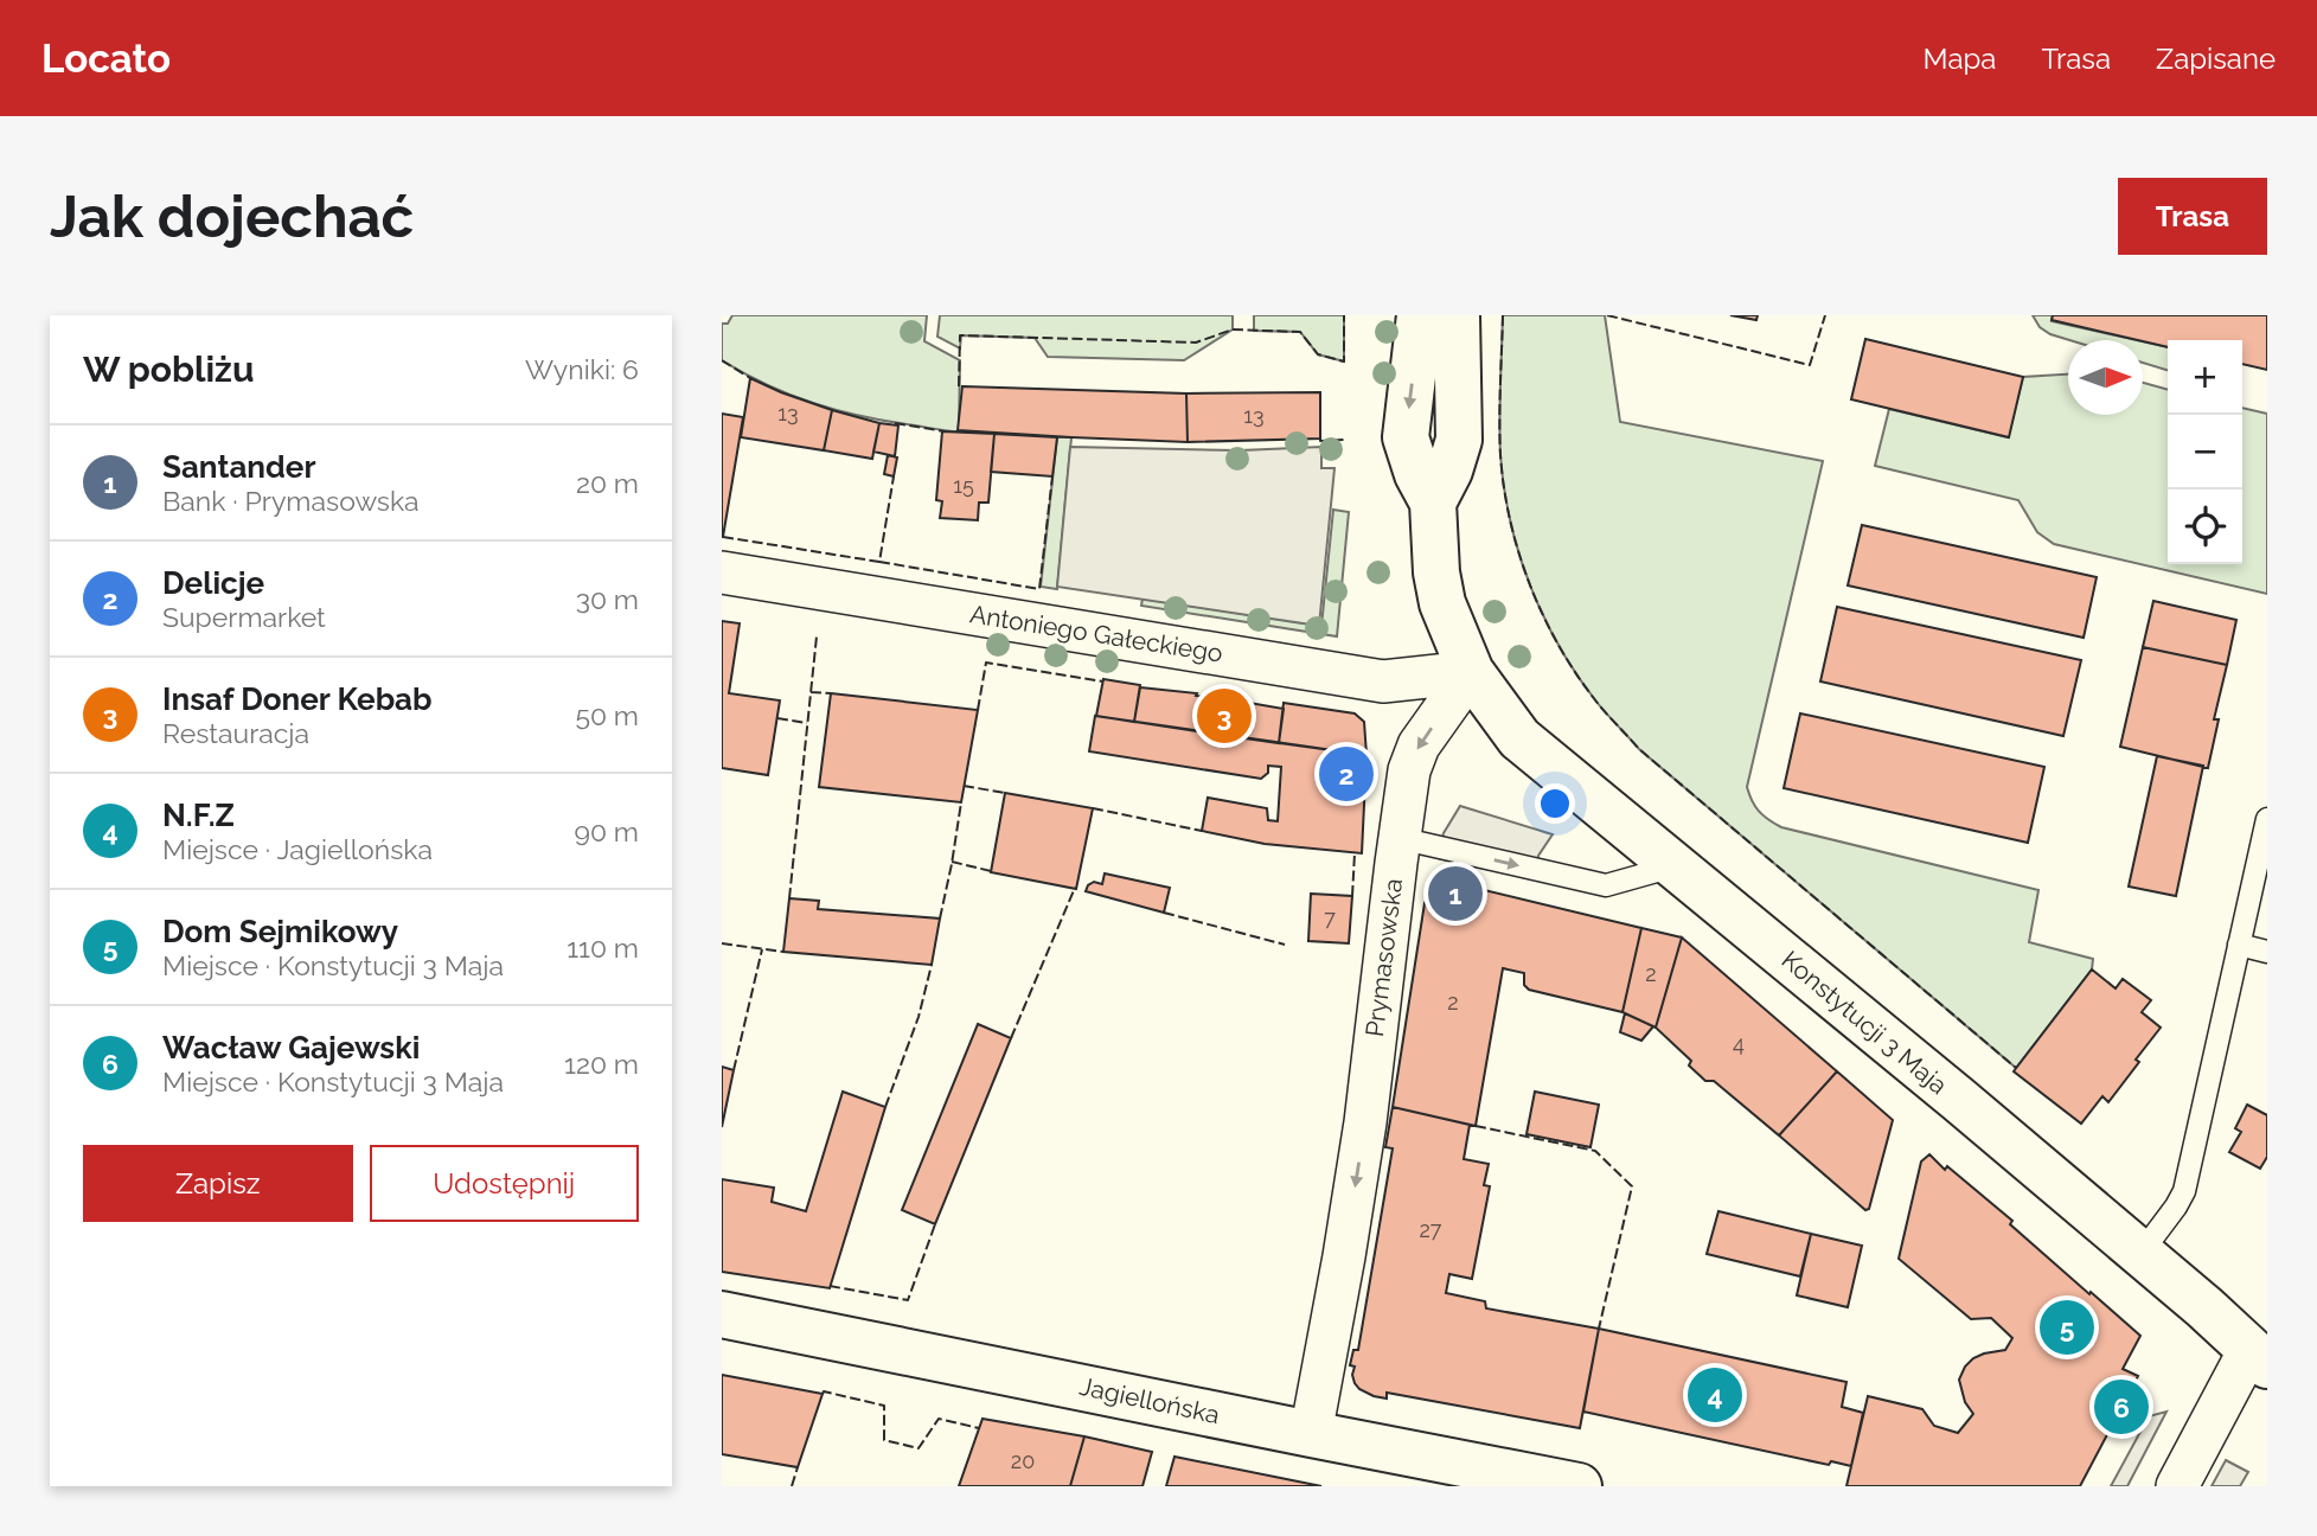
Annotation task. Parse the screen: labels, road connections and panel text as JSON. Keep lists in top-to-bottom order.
{
  "streets": {
    "street": [
      "Antoniego Gałeckiego",
      "Prymasowska",
      "Konstytucji 3 Maja",
      "Jagiellońska"
    ]
  },
  "crossings": [
    ["Antoniego Gałeckiego", "Prymasowska"],
    ["Antoniego Gałeckiego", "Konstytucji 3 Maja"],
    ["Prymasowska", "Konstytucji 3 Maja"],
    ["Prymasowska", "Jagiellońska"]
  ],
  "one_way": ["Prymasowska"],
  "house_numbers": [
    "13",
    "13",
    "15",
    "7",
    "2",
    "2",
    "4",
    "27",
    "20"
  ],
  "north": "right",
  "page": {
    "header": "Locato",
    "nav": ["Mapa", "Trasa", "Zapisane"],
    "buttons": [
      "Trasa",
      ["Zapisz", "Udostępnij"]
    ],
    "title": "Jak dojechać",
    "heading": ["W pobliżu", "Wyniki: 6"],
    "map_buttons": ["+", "−"],
    "list": [
      {
        "mark": "1",
        "name": "Santander",
        "note": "Bank · Prymasowska",
        "value": "20 m"
      },
      {
        "mark": "2",
        "name": "Delicje",
        "note": "Supermarket",
        "value": "30 m"
      },
      {
        "mark": "3",
        "name": "Insaf Doner Kebab",
        "note": "Restauracja",
        "value": "50 m"
      },
      {
        "mark": "4",
        "name": "N.F.Z",
        "note": "Miejsce · Jagiellońska",
        "value": "90 m"
      },
      {
        "mark": "5",
        "name": "Dom Sejmikowy",
        "note": "Miejsce · Konstytucji 3 Maja",
        "value": "110 m"
      },
      {
        "mark": "6",
        "name": "Wacław Gajewski",
        "note": "Miejsce · Konstytucji 3 Maja",
        "value": "120 m"
      }
    ],
    "pins": [
      "3",
      "2",
      "1",
      "5",
      "4",
      "6"
    ]
  }
}
